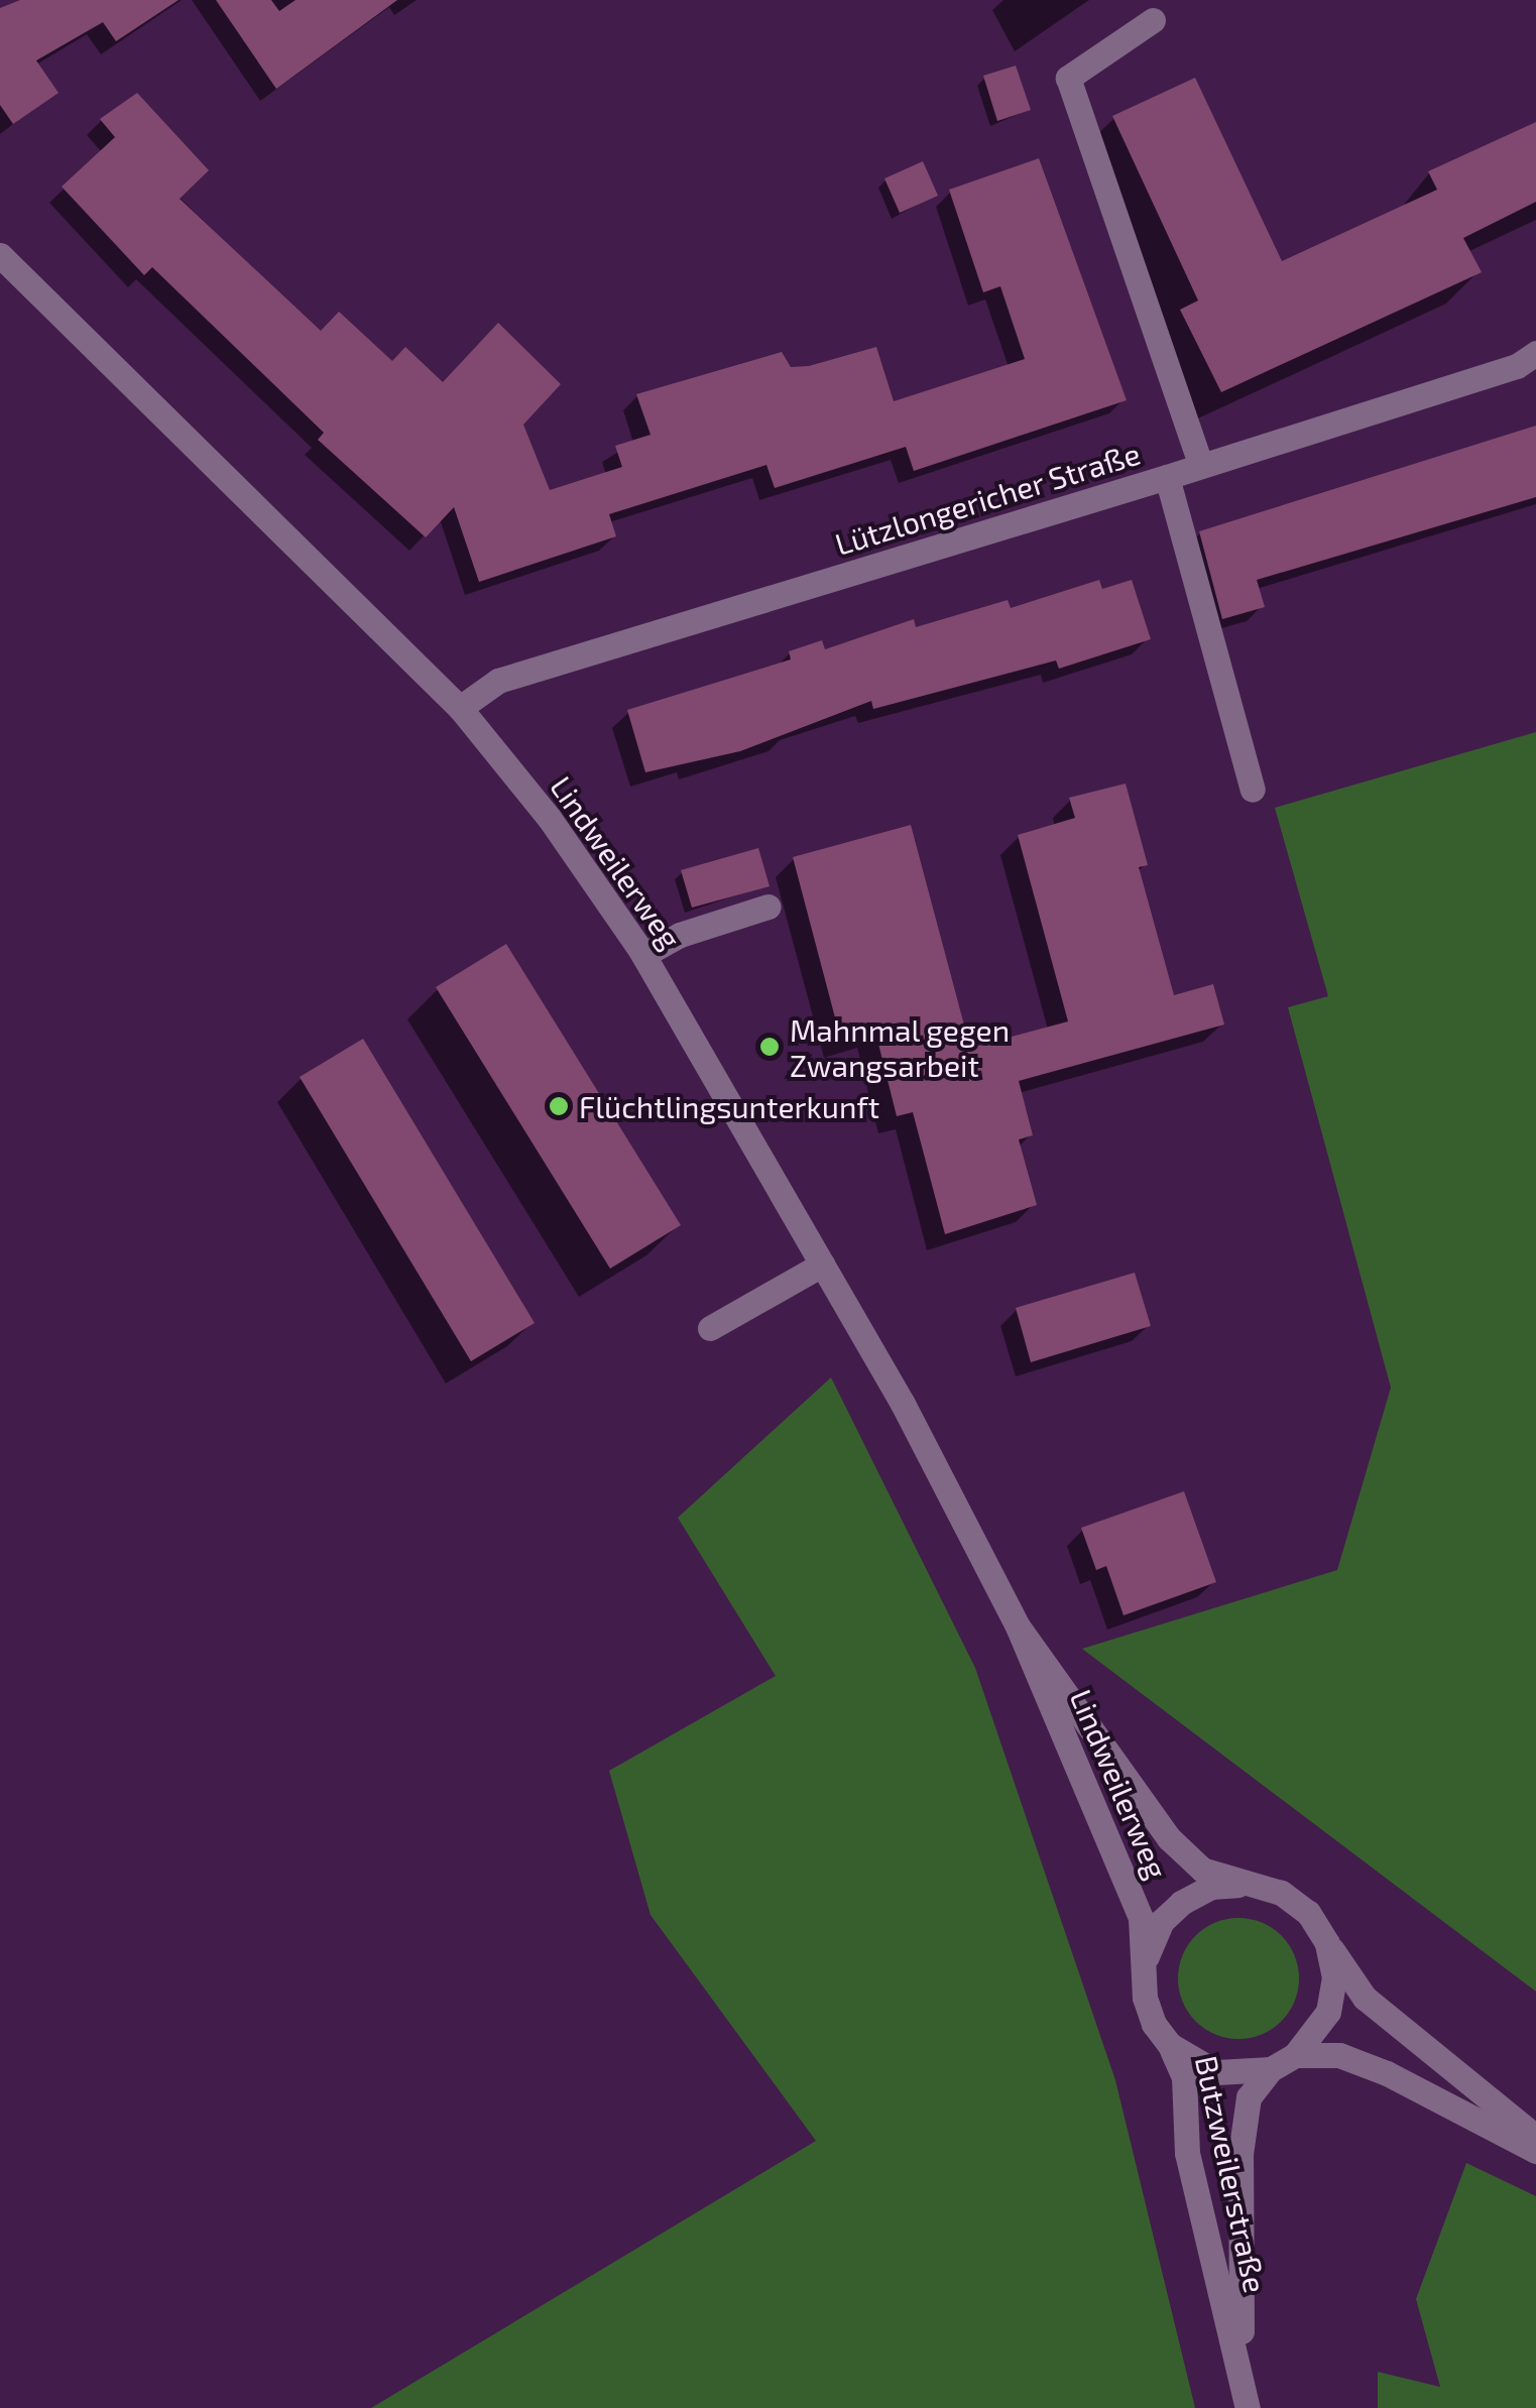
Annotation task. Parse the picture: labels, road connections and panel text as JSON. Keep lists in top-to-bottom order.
{
  "streets": {
    "street": ["Lützlongericher Straße", "Lindweilerweg", "Butzweilerstraße"]
  },
  "crossings": [
    ["Lützlongericher Straße", "Lindweilerweg"],
    ["Lindweilerweg", "Butzweilerstraße"]
  ],
  "places": ["Mahnmal gegen Zwangsarbeit", "Flüchtlingsunterkunft"]
}
